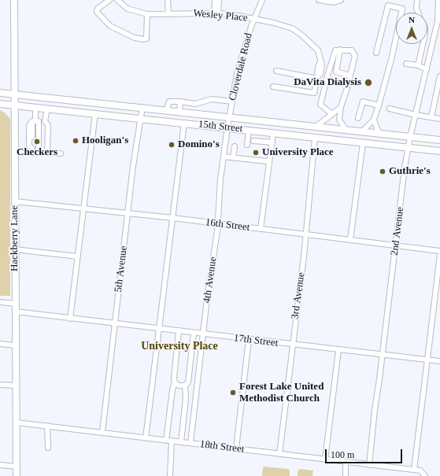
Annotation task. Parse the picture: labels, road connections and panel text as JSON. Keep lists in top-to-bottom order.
{
  "streets": {
    "main road": ["15th Street", "Hackberry Lane"],
    "street": [
      "Wesley Place",
      "Cloverdale Road",
      "16th Street",
      "2nd Avenue",
      "5th Avenue",
      "4th Avenue",
      "3rd Avenue",
      "17th Street",
      "18th Street"
    ]
  },
  "crossings": [
    ["Wesley Place", "Cloverdale Road"],
    ["Cloverdale Road", "15th Street"],
    ["Cloverdale Road", "4th Avenue"],
    ["15th Street", "2nd Avenue"],
    ["15th Street", "Hackberry Lane"],
    ["15th Street", "5th Avenue"],
    ["15th Street", "4th Avenue"],
    ["15th Street", "3rd Avenue"],
    ["16th Street", "2nd Avenue"],
    ["16th Street", "Hackberry Lane"],
    ["16th Street", "5th Avenue"],
    ["16th Street", "4th Avenue"],
    ["16th Street", "3rd Avenue"],
    ["2nd Avenue", "17th Street"],
    ["2nd Avenue", "18th Street"],
    ["Hackberry Lane", "17th Street"],
    ["Hackberry Lane", "18th Street"],
    ["5th Avenue", "17th Street"],
    ["5th Avenue", "18th Street"],
    ["4th Avenue", "17th Street"],
    ["4th Avenue", "18th Street"],
    ["3rd Avenue", "17th Street"],
    ["3rd Avenue", "18th Street"]
  ],
  "districts": ["University Place"],
  "places": [
    "DaVita Dialysis",
    "Hooligan's",
    "Checkers",
    "Domino's",
    "University Place",
    "Guthrie's",
    "Forest Lake United Methodist Church"
  ],
  "scale_bar": "100 m",
  "north": "top"
}
